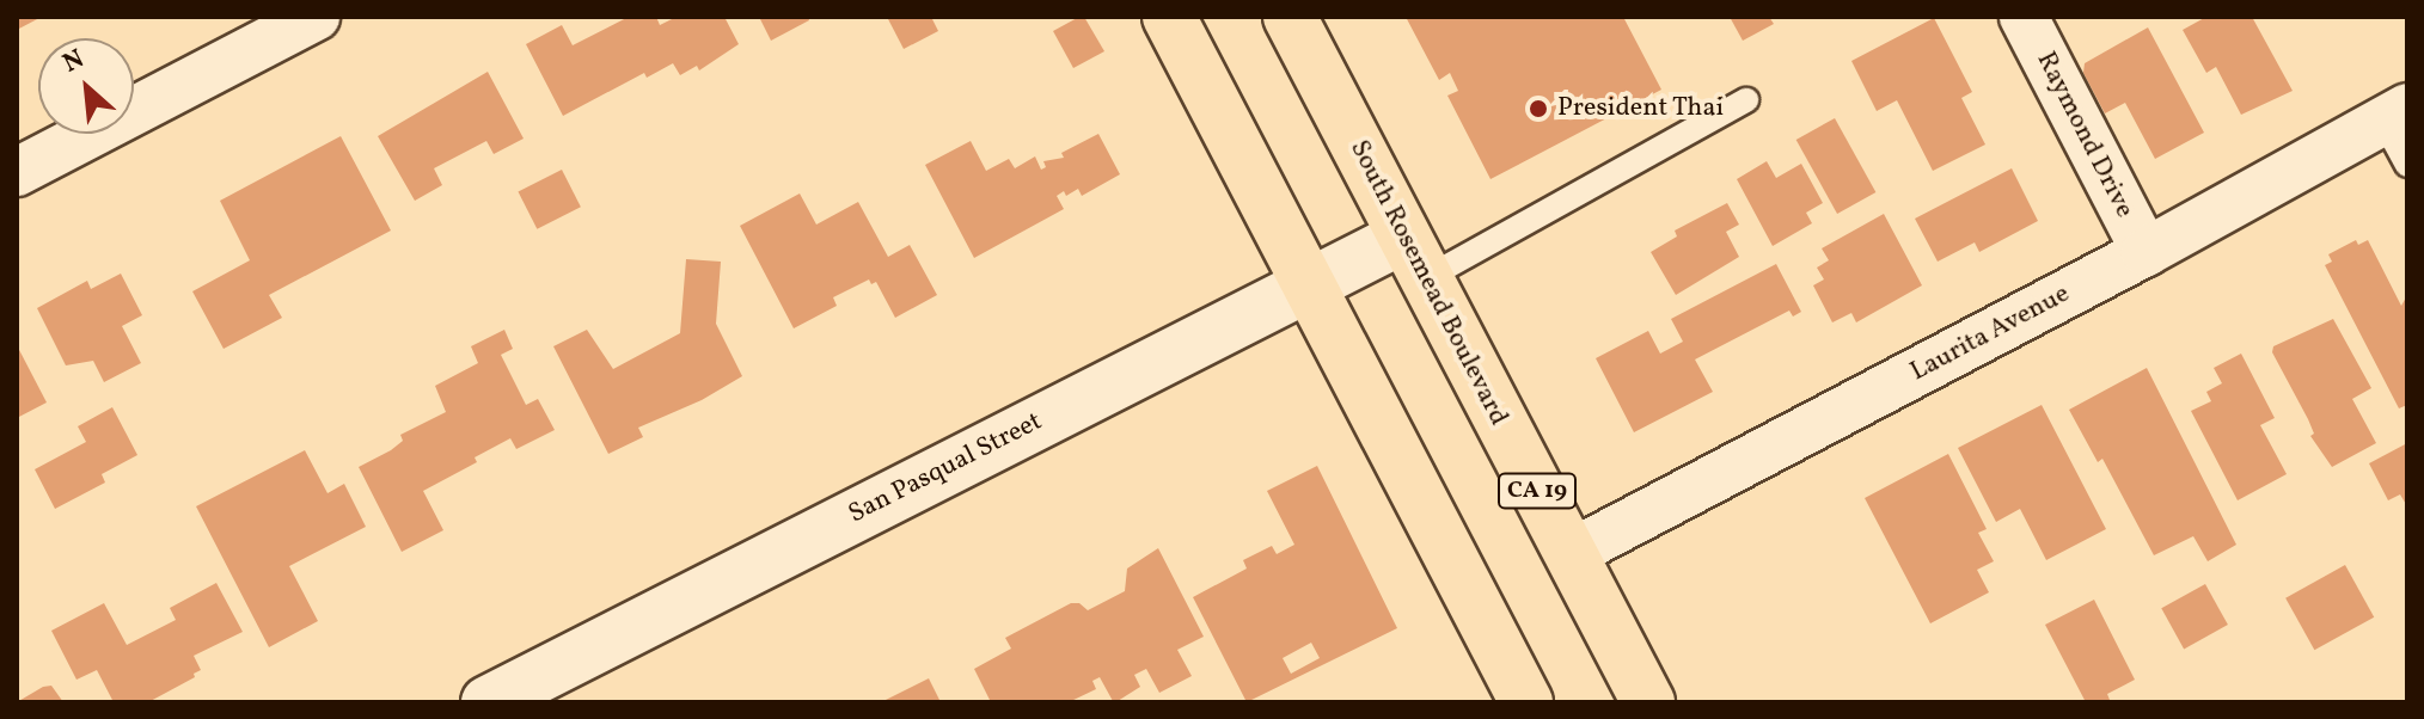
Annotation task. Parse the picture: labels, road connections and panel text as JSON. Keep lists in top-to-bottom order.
{
  "streets": {
    "main road": ["South Rosemead Boulevard", "CA 19"],
    "street": ["Raymond Drive", "Laurita Avenue", "San Pasqual Street"]
  },
  "crossings": [
    ["Raymond Drive", "Laurita Avenue"],
    ["South Rosemead Boulevard", "Laurita Avenue"],
    ["South Rosemead Boulevard", "San Pasqual Street"]
  ],
  "places": ["President Thai"],
  "north": "top left"
}
